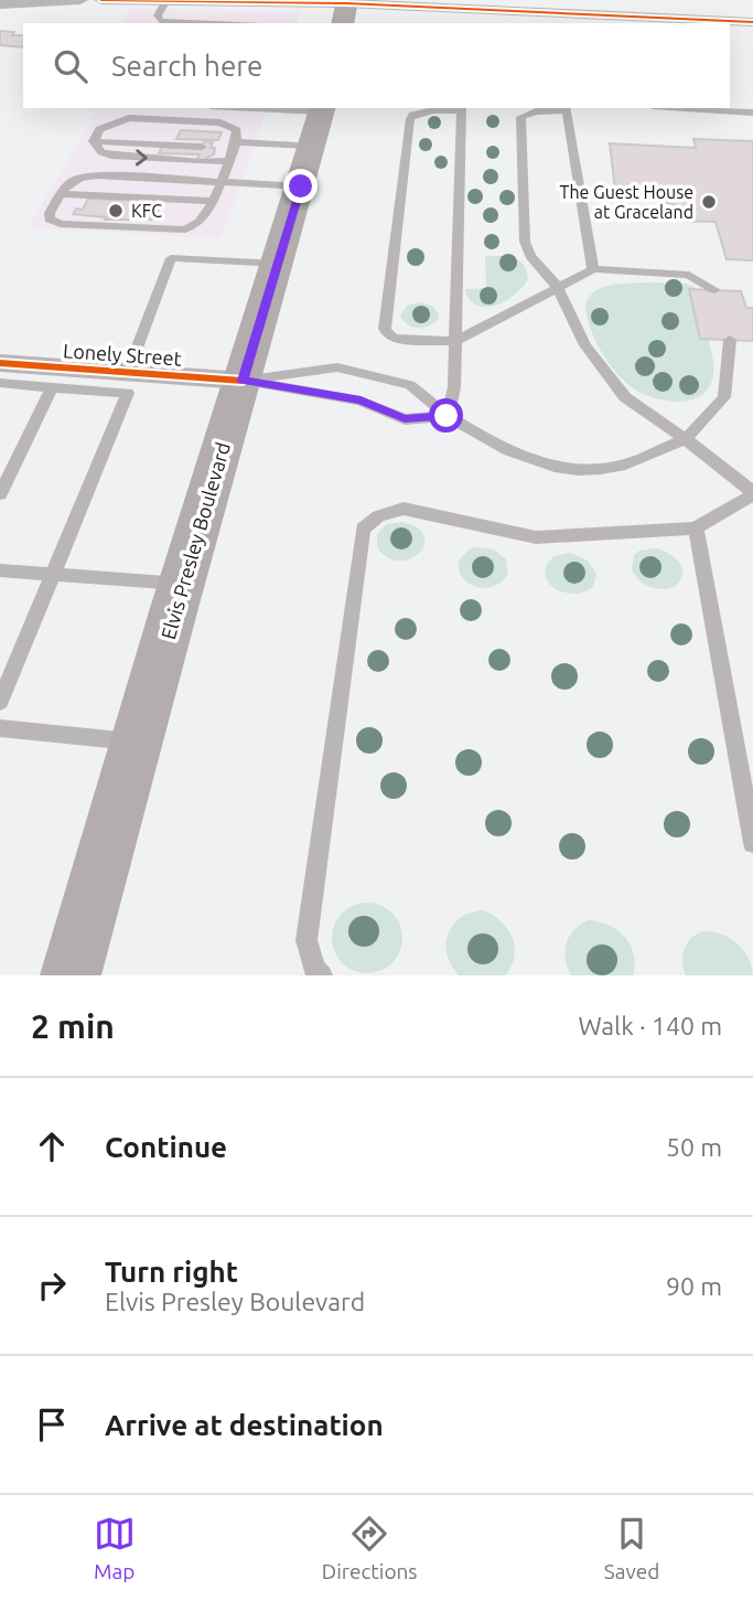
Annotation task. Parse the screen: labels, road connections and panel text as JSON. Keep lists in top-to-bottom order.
{
  "streets": {
    "main road": ["Elvis Presley Boulevard"],
    "street": ["Lonely Street"]
  },
  "crossings": [
    ["Lonely Street", "Elvis Presley Boulevard"]
  ],
  "places": ["The Guest House at Graceland", "KFC"],
  "page": {
    "search": "Search here",
    "heading": ["2 min", "Walk · 140 m"],
    "list": [
      ["Continue", "50 m"],
      ["Turn right", "Elvis Presley Boulevard", "90 m"],
      "Arrive at destination"
    ],
    "nav": ["Map", "Directions", "Saved"]
  }
}
